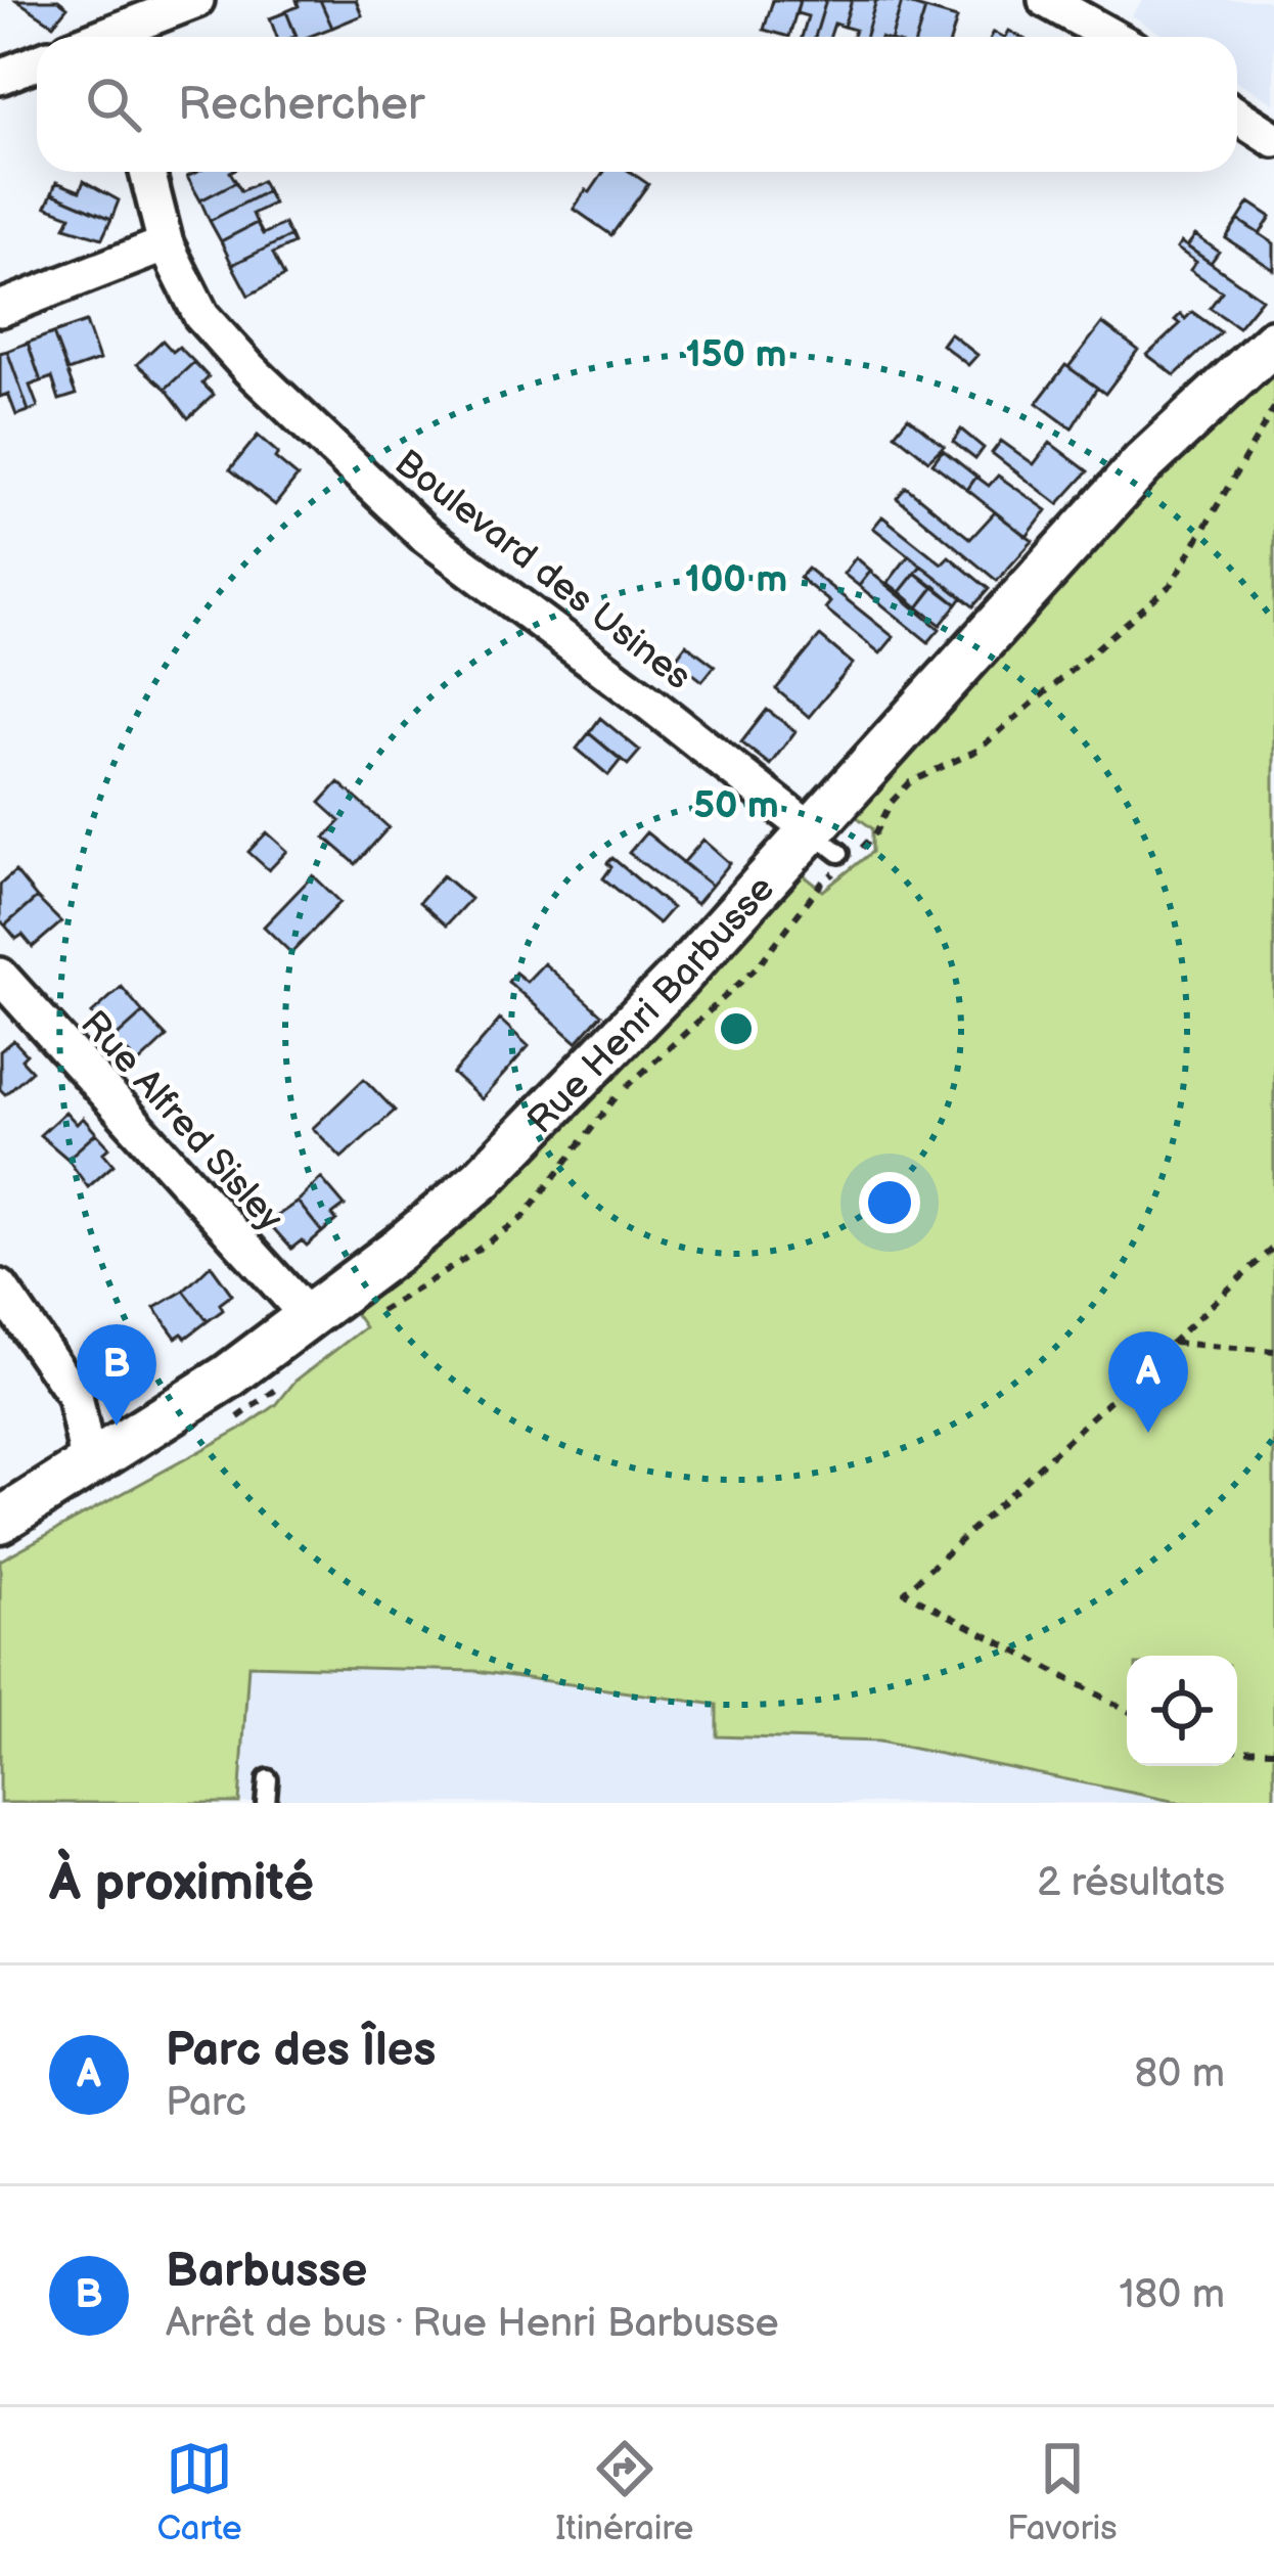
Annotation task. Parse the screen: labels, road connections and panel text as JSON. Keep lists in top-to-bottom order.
{
  "streets": {
    "street": ["Boulevard des Usines", "Rue Henri Barbusse", "Rue Alfred Sisley"]
  },
  "crossings": [
    ["Boulevard des Usines", "Rue Henri Barbusse"],
    ["Rue Henri Barbusse", "Rue Alfred Sisley"]
  ],
  "page": {
    "search": "Rechercher",
    "pins": ["B", "A"],
    "heading": ["À proximité", "2 résultats"],
    "list": [
      {
        "mark": "A",
        "name": "Parc des Îles",
        "note": "Parc",
        "value": "80 m"
      },
      {
        "mark": "B",
        "name": "Barbusse",
        "note": "Arrêt de bus · Rue Henri Barbusse",
        "value": "180 m"
      }
    ],
    "nav": ["Carte", "Itinéraire", "Favoris"]
  },
  "rings": ["150 m", "100 m", "50 m"]
}
